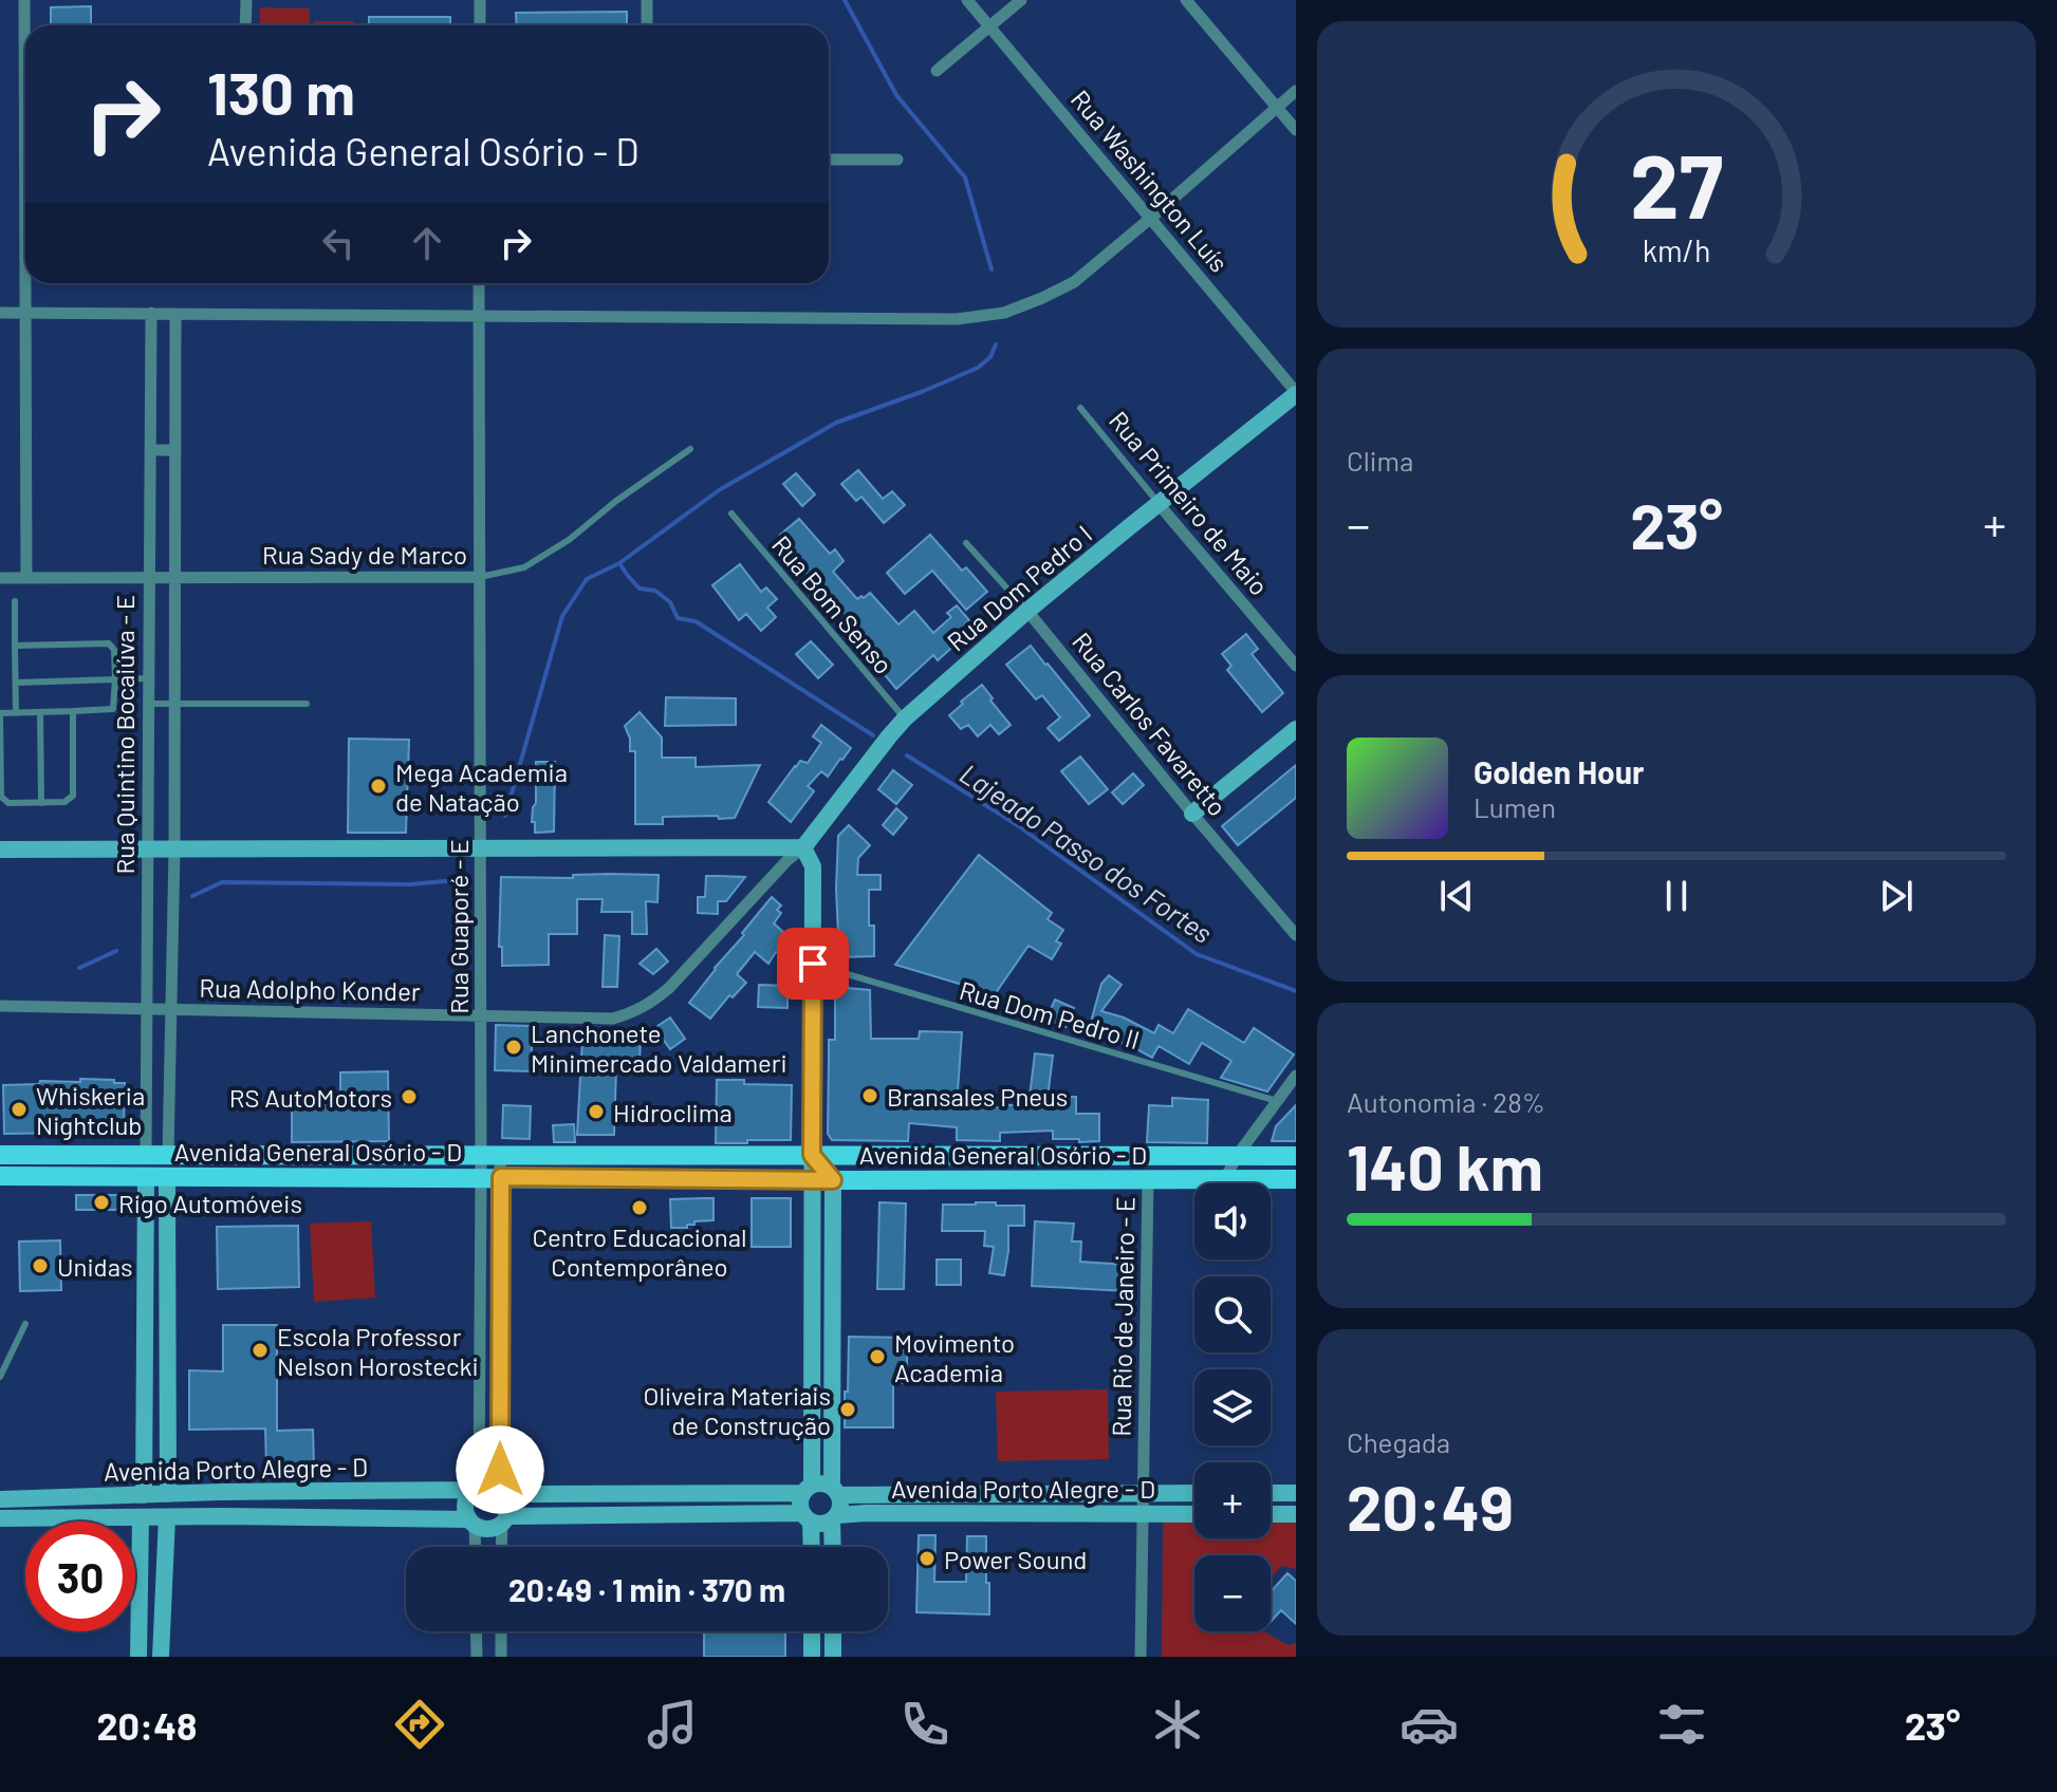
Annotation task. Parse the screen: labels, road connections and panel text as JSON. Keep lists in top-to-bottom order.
{
  "streets": {
    "main road": ["Avenida General Osório - D"],
    "street": [
      "Rua Washington Luís",
      "Rua Primeiro de Maio",
      "Rua Sady de Marco",
      "Rua Dom Pedro I",
      "Rua Carlos Favaretto",
      "Rua Quintino Bocaiúva - E",
      "Rua Guaporé - E",
      "Rua Adolpho Konder",
      "Rua Rio de Janeiro - E",
      "Avenida Porto Alegre - D"
    ],
    "lane": ["Rua Bom Senso", "Rua Dom Pedro II"]
  },
  "crossings": [
    ["Rua Washington Luís", "Rua Dom Pedro I"],
    ["Rua Primeiro de Maio", "Rua Dom Pedro I"],
    ["Rua Sady de Marco", "Rua Quintino Bocaiúva - E"],
    ["Rua Sady de Marco", "Rua Guaporé - E"],
    ["Rua Dom Pedro I", "Rua Bom Senso"],
    ["Rua Dom Pedro I", "Rua Carlos Favaretto"],
    ["Rua Dom Pedro I", "Rua Adolpho Konder"],
    ["Rua Quintino Bocaiúva - E", "Rua Adolpho Konder"],
    ["Rua Quintino Bocaiúva - E", "Avenida General Osório - D"],
    ["Rua Guaporé - E", "Rua Adolpho Konder"],
    ["Rua Guaporé - E", "Avenida General Osório - D"],
    ["Rua Guaporé - E", "Avenida Porto Alegre - D"],
    ["Avenida General Osório - D", "Rua Rio de Janeiro - E"],
    ["Rua Rio de Janeiro - E", "Avenida Porto Alegre - D"]
  ],
  "water": ["Lajeado Passo dos Fortes"],
  "places": [
    "Mega Academia de Natação",
    "Lanchonete Minimercado Valdameri",
    "Bransales Pneus",
    "RS AutoMotors",
    "Whiskeria Nightclub",
    "Hidroclima",
    "Rigo Automóveis",
    "Centro Educacional Contemporâneo",
    "Unidas",
    "Escola Professor Nelson Horostecki",
    "Movimento Academia",
    "Oliveira Materiais de Construção",
    "Power Sound"
  ],
  "page": {
    "turn": ["130 m", "Avenida General Osório - D"],
    "tile": [
      "Clima",
      ["Autonomia · 28%", "140 km"],
      ["Chegada", "20:49"]
    ],
    "heat": ["−", "23°", "+"],
    "song": ["Golden Hour", "Lumen"],
    "map_buttons": ["+", "−"],
    "limit": "30",
    "trip": "20:49 · 1 min · 370 m",
    "tabs": ["20:48", "23°"],
    "gauge": ["27", "km/h"]
  }
}
